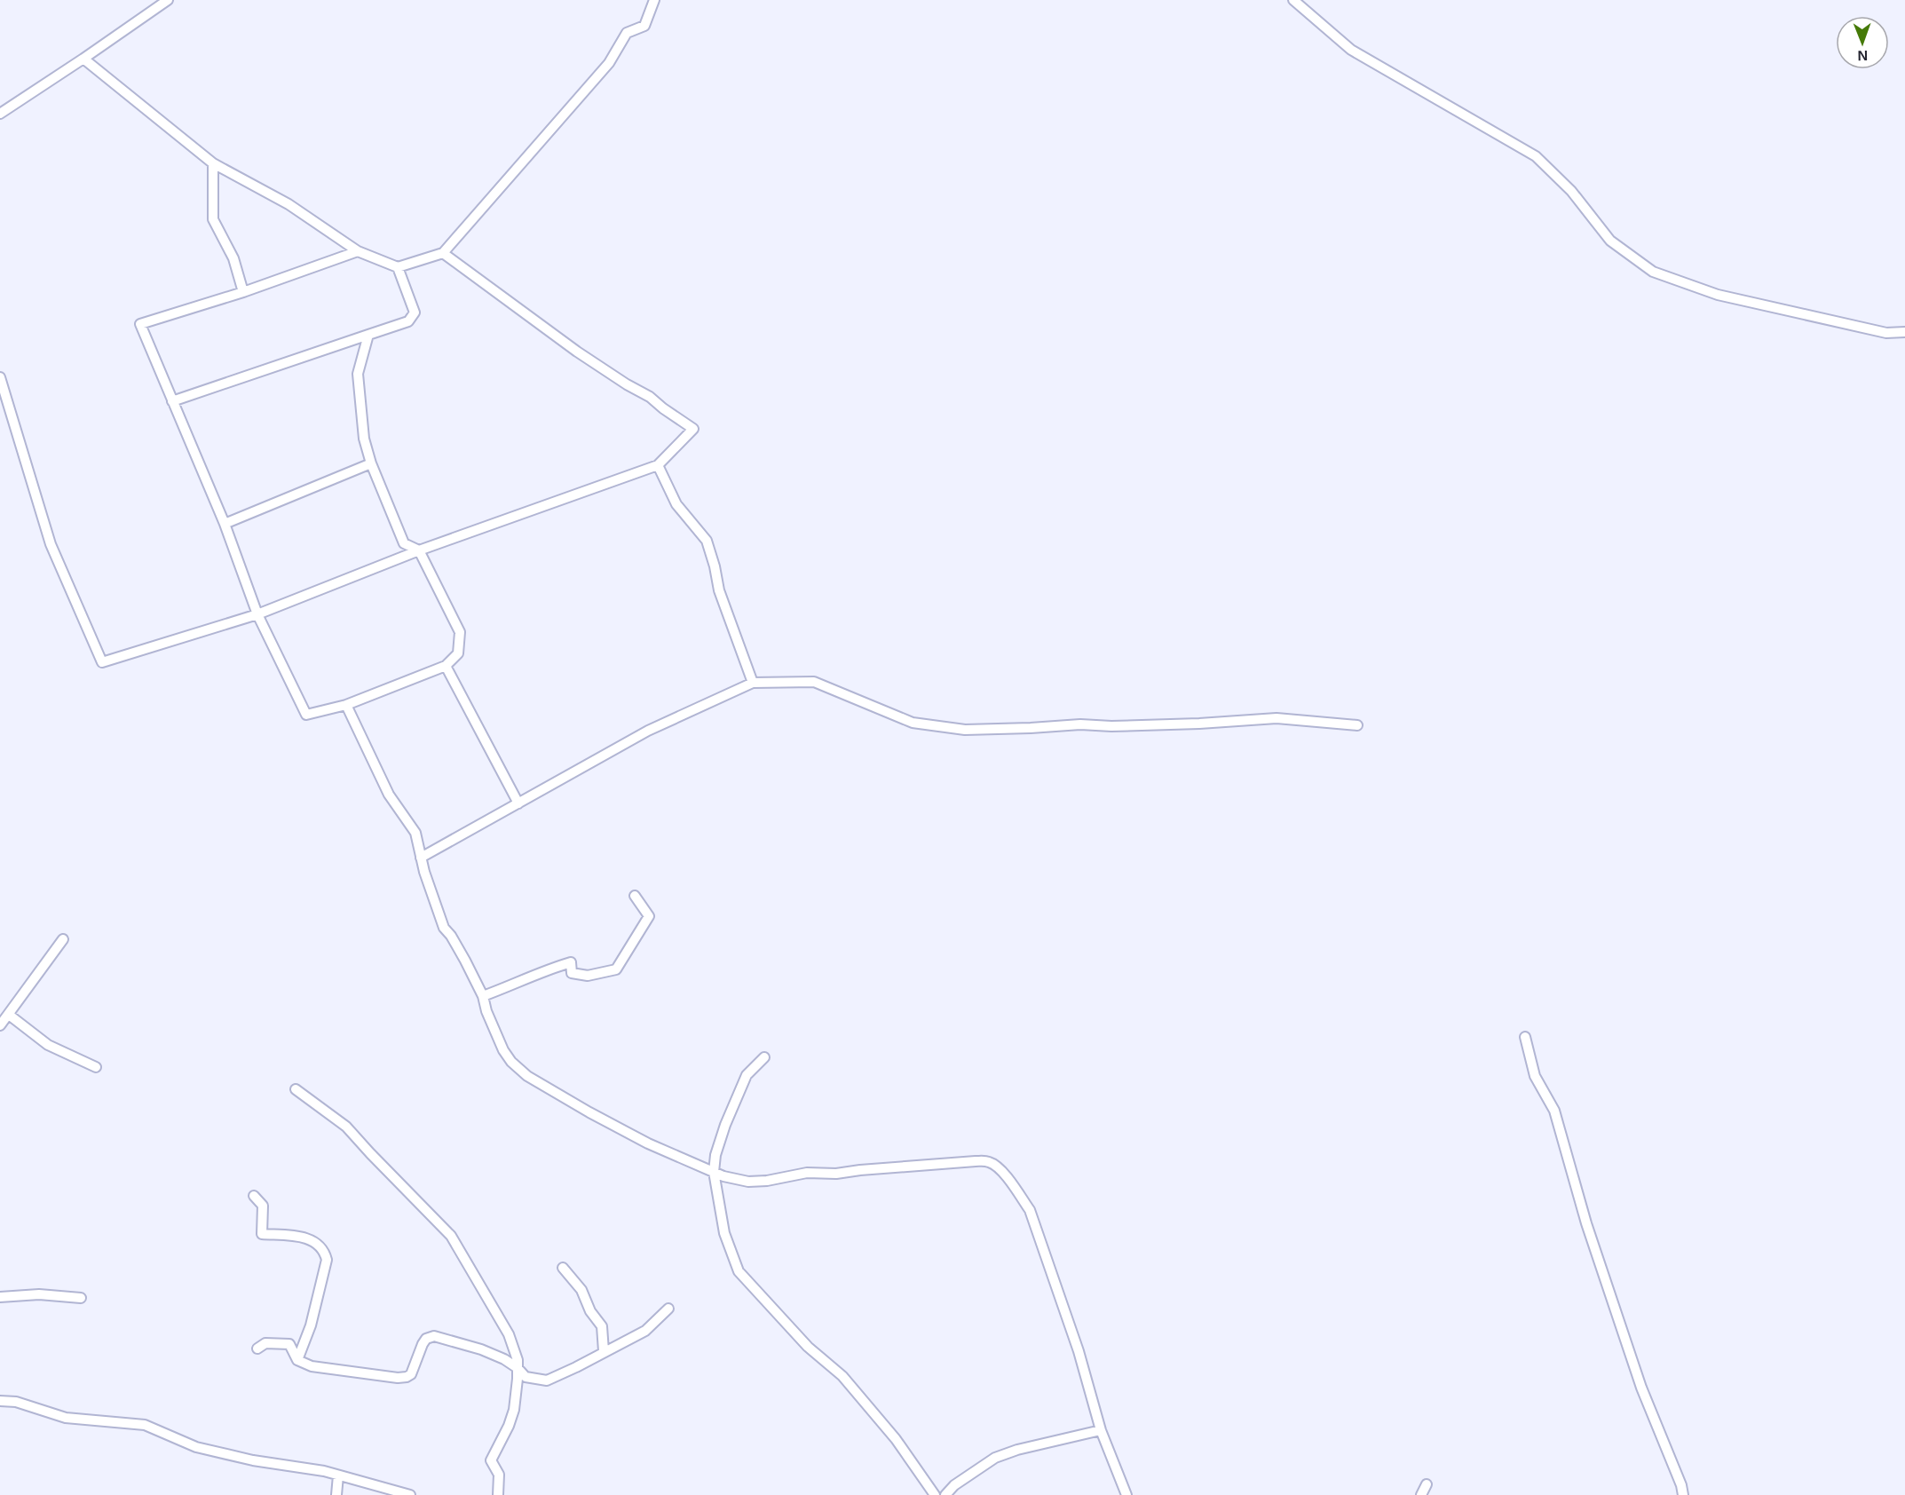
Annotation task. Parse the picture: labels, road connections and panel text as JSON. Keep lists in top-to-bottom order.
{
  "north": "bottom"
}
